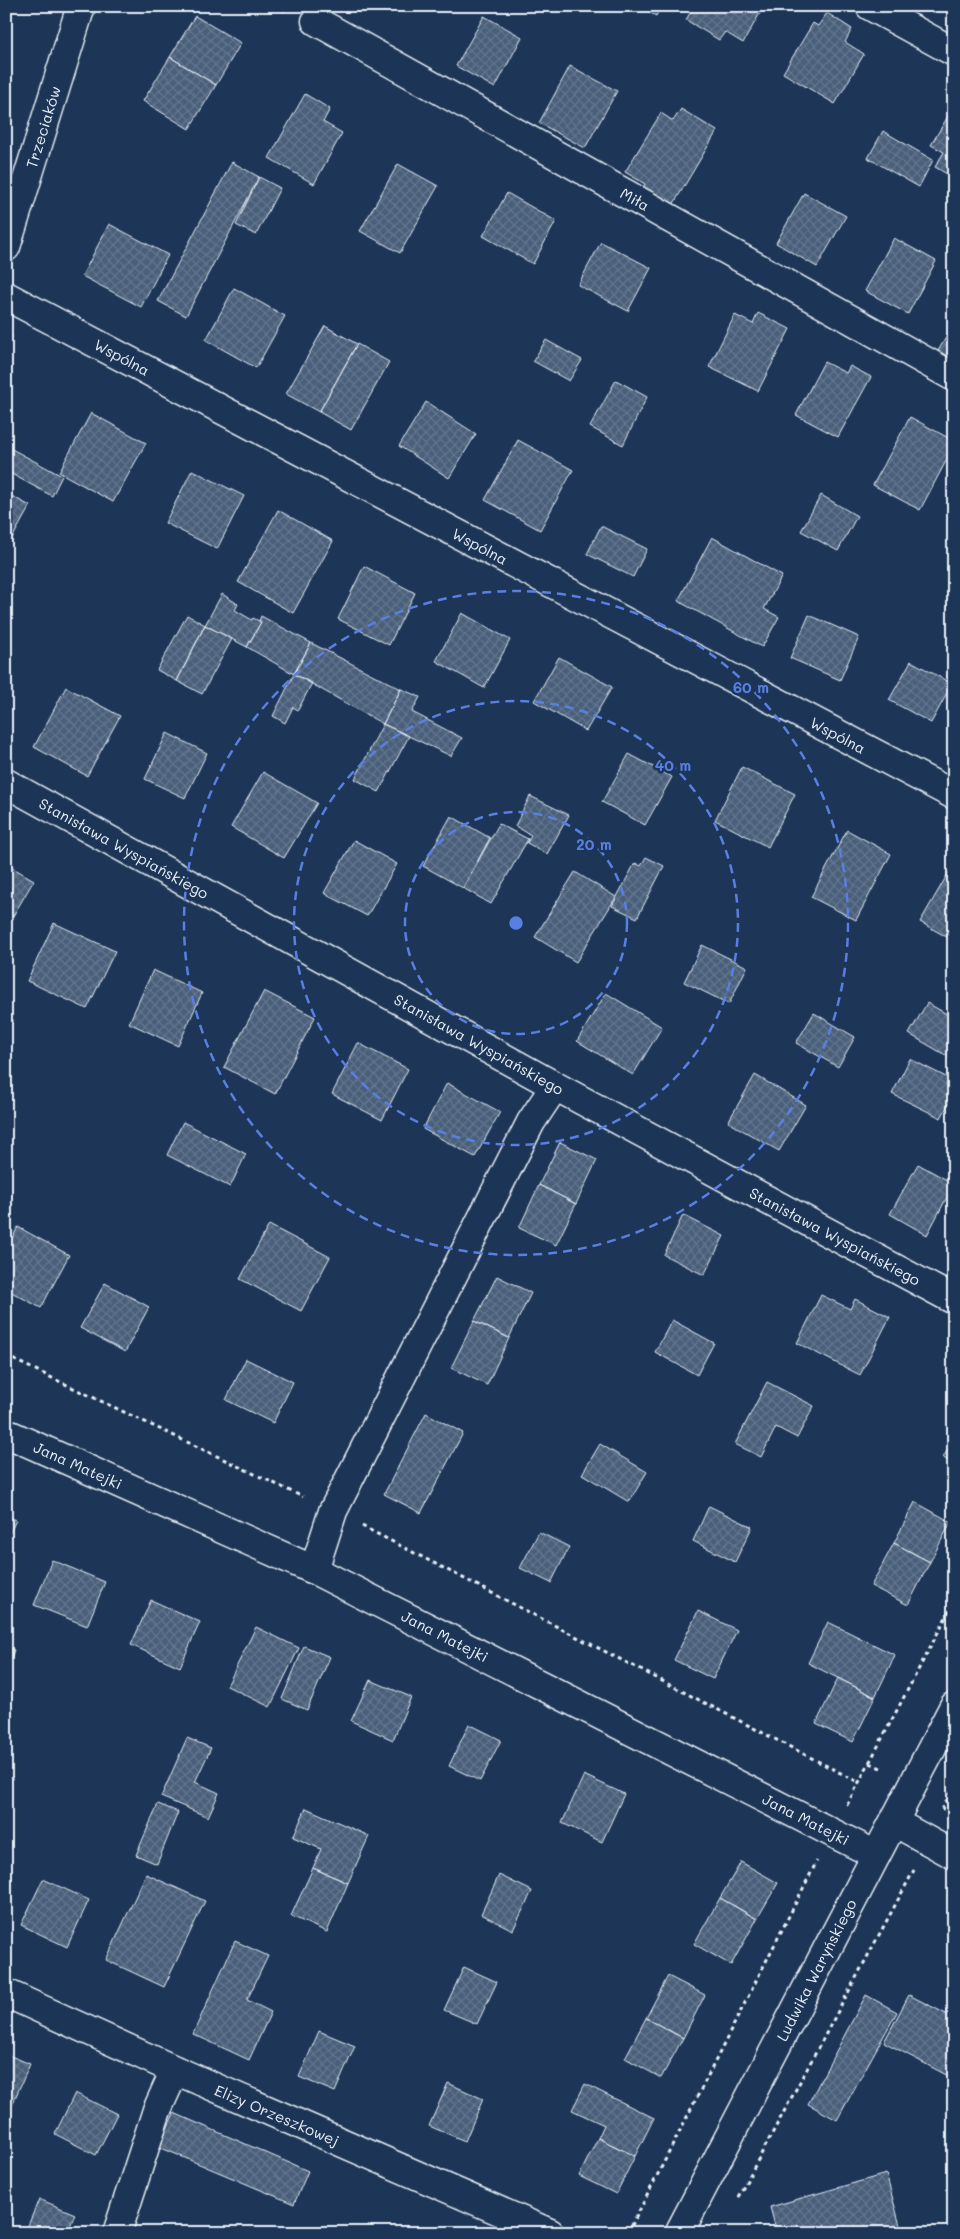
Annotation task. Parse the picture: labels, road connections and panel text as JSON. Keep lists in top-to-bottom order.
{
  "streets": {
    "street": [
      "Trzeciaków",
      "Miła",
      "Wspólna",
      "Stanisława Wyspiańskiego",
      "Jana Matejki",
      "Ludwika Waryńskiego",
      "Elizy Orzeszkowej"
    ]
  },
  "crossings": [
    ["Jana Matejki", "Ludwika Waryńskiego"]
  ],
  "rings": ["60 m", "40 m", "20 m"]
}
